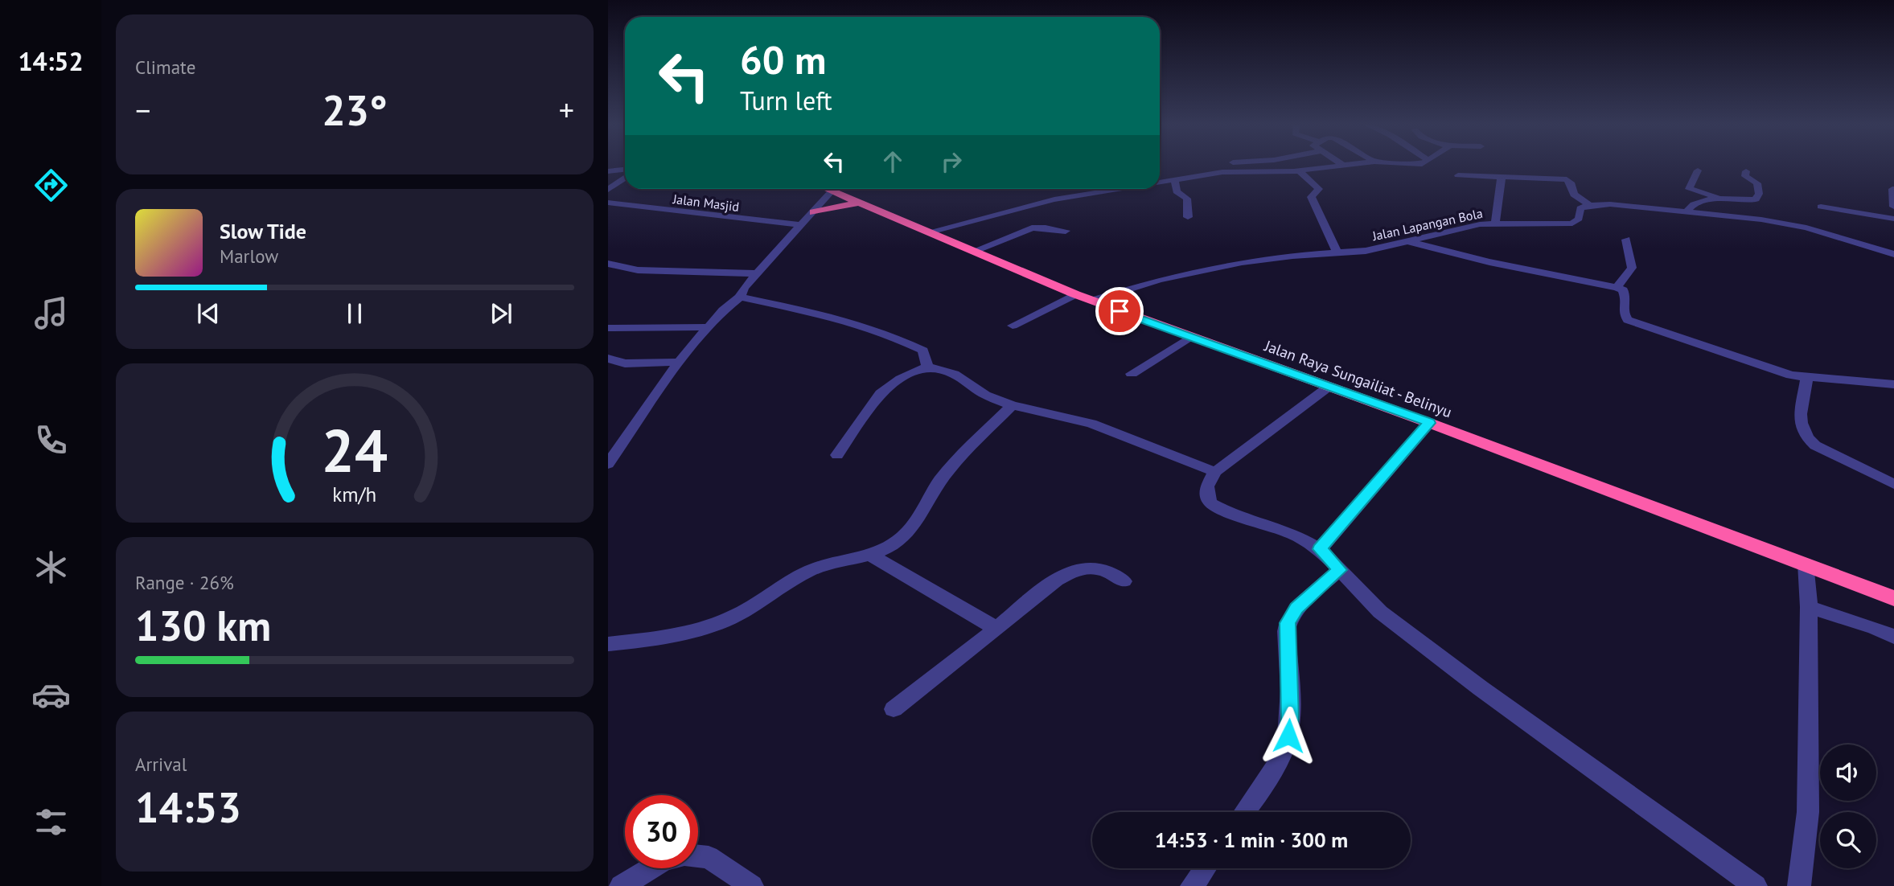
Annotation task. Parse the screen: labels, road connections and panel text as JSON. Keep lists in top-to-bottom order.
{
  "streets": {
    "highway": ["Jalan Raya Sungailiat - Belinyu"],
    "street": ["Jalan Masjid", "Jalan Lapangan Bola"]
  },
  "crossings": [
    ["Jalan Lapangan Bola", "Jalan Raya Sungailiat - Belinyu"]
  ],
  "page": {
    "tabs": "14:52",
    "tile": [
      "Climate",
      ["Range · 26%", "130 km"],
      ["Arrival", "14:53"]
    ],
    "turn": ["60 m", "Turn left"],
    "heat": ["−", "23°", "+"],
    "song": ["Slow Tide", "Marlow"],
    "limit": "30",
    "trip": "14:53 · 1 min · 300 m",
    "gauge": ["24", "km/h"]
  }
}
